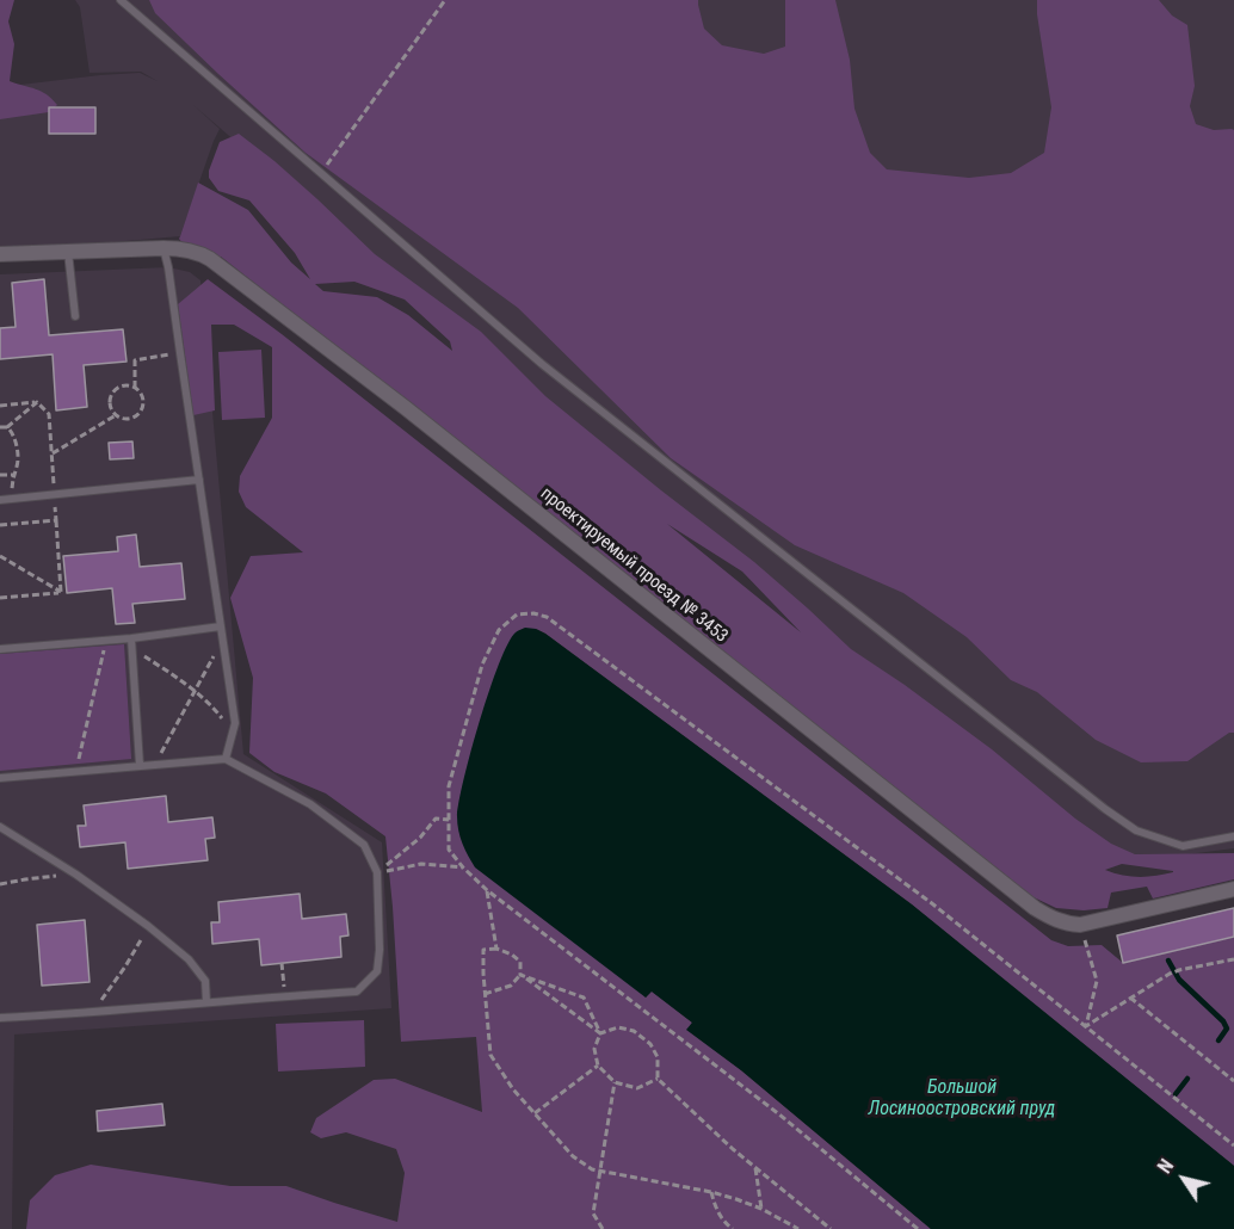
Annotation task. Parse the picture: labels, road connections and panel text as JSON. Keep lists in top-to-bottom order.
{
  "streets": {
    "street": ["проектируемый проезд № 3453"]
  },
  "water": ["Большой Лосиноостровский пруд"],
  "north": "top left"
}
